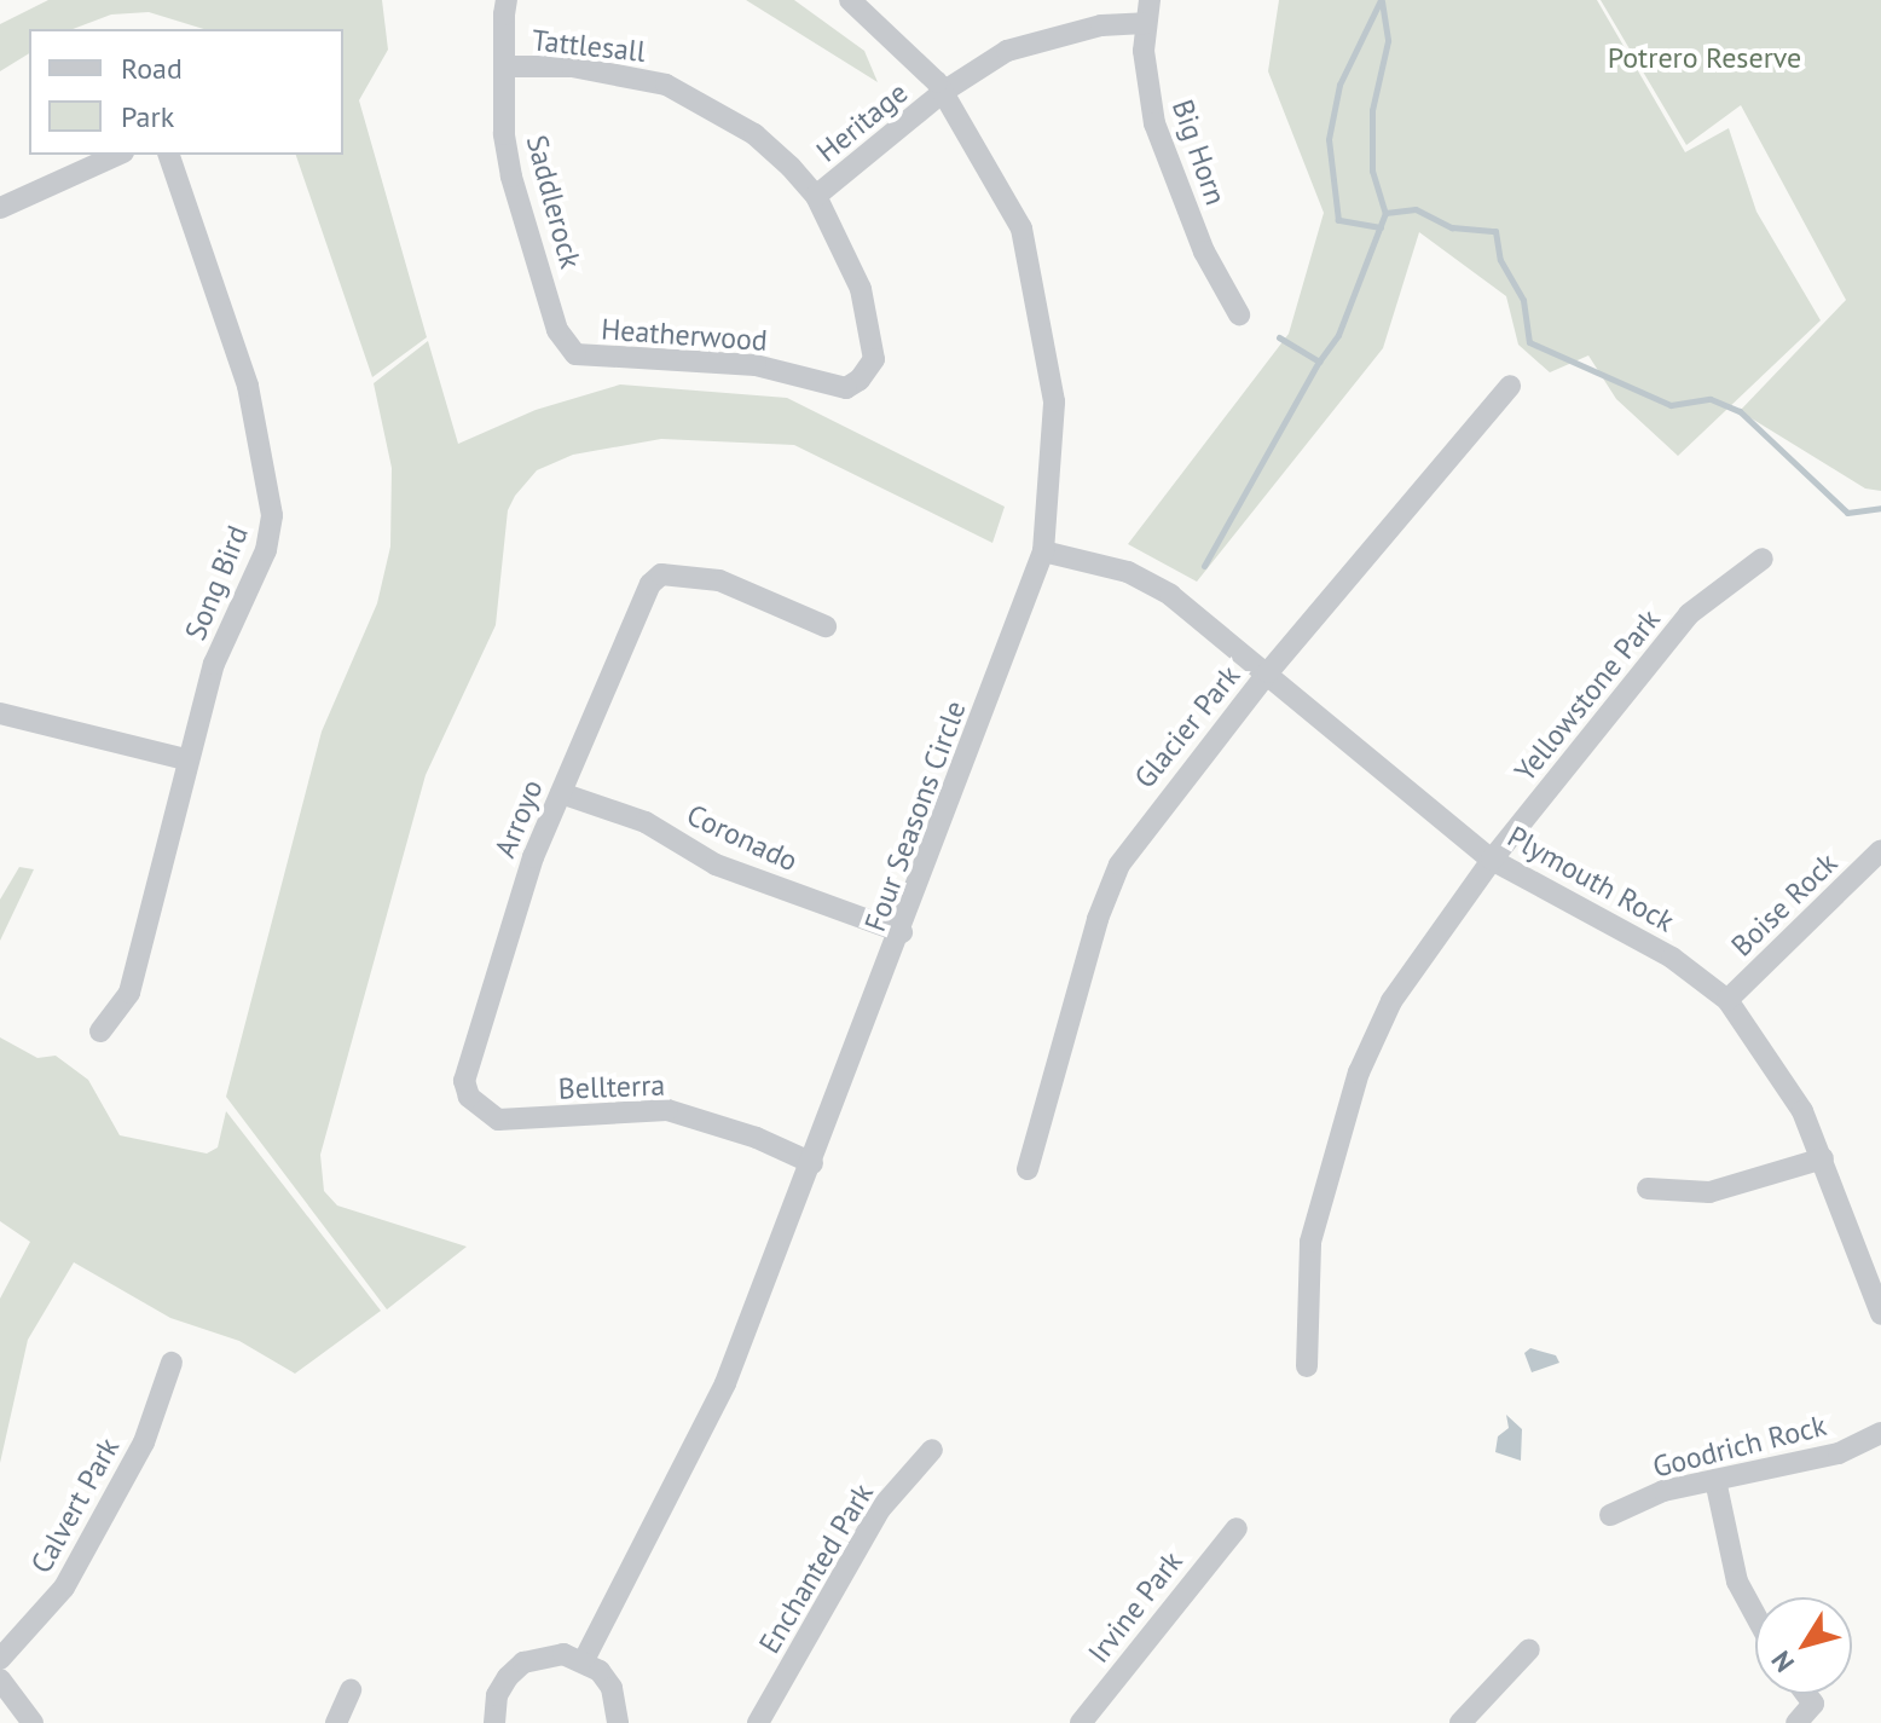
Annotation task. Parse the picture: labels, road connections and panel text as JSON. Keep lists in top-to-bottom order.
{
  "streets": {
    "street": [
      "Tattlesall",
      "Heritage",
      "Big Horn",
      "Saddlerock",
      "Heatherwood",
      "Song Bird",
      "Yellowstone Park",
      "Glacier Park",
      "Four Seasons Circle",
      "Arroyo",
      "Coronado",
      "Plymouth Rock",
      "Boise Rock",
      "Bellterra",
      "Goodrich Rock",
      "Calvert Park",
      "Enchanted Park",
      "Irvine Park"
    ]
  },
  "crossings": [
    ["Tattlesall", "Heritage"],
    ["Tattlesall", "Saddlerock"],
    ["Tattlesall", "Heatherwood"],
    ["Heritage", "Big Horn"],
    ["Heritage", "Four Seasons Circle"],
    ["Saddlerock", "Heatherwood"],
    ["Yellowstone Park", "Plymouth Rock"],
    ["Glacier Park", "Plymouth Rock"],
    ["Four Seasons Circle", "Coronado"],
    ["Four Seasons Circle", "Plymouth Rock"],
    ["Four Seasons Circle", "Bellterra"],
    ["Arroyo", "Coronado"],
    ["Arroyo", "Bellterra"],
    ["Plymouth Rock", "Boise Rock"]
  ],
  "parks": ["Potrero Reserve"],
  "legend": ["Road", "Park"],
  "north": "bottom left"
}
